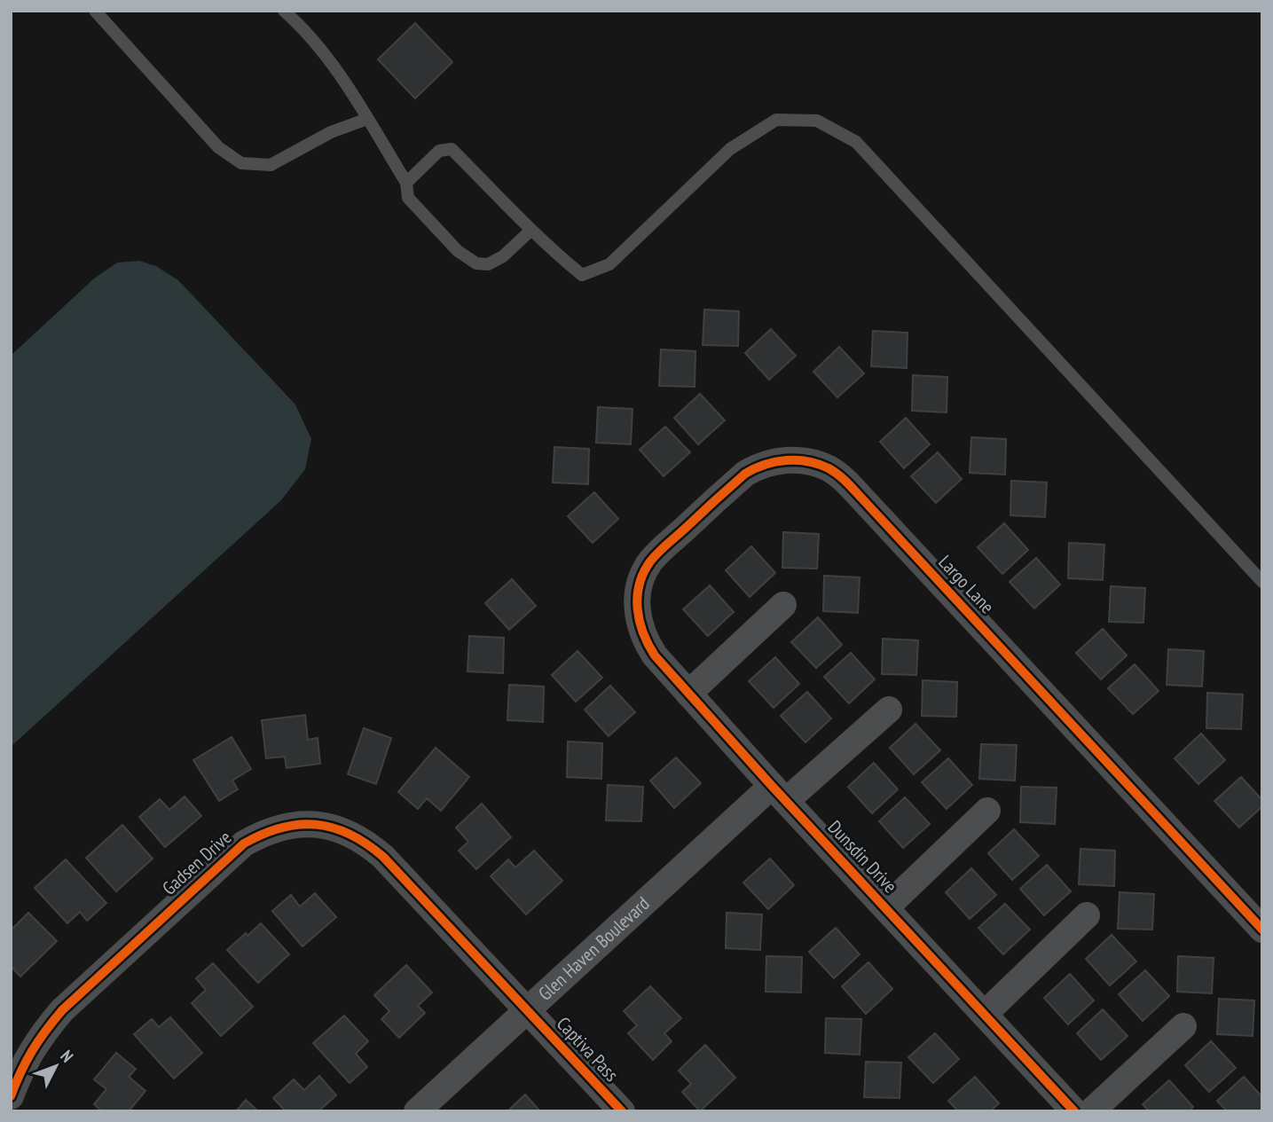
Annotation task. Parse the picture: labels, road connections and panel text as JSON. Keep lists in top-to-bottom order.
{
  "streets": {
    "street": [
      "Largo Lane",
      "Dunsdin Drive",
      "Gadsen Drive",
      "Glen Haven Boulevard",
      "Captiva Pass"
    ]
  },
  "crossings": [
    ["Largo Lane", "Dunsdin Drive"],
    ["Dunsdin Drive", "Glen Haven Boulevard"],
    ["Gadsen Drive", "Glen Haven Boulevard"],
    ["Gadsen Drive", "Captiva Pass"],
    ["Glen Haven Boulevard", "Captiva Pass"]
  ],
  "north": "top right"
}
